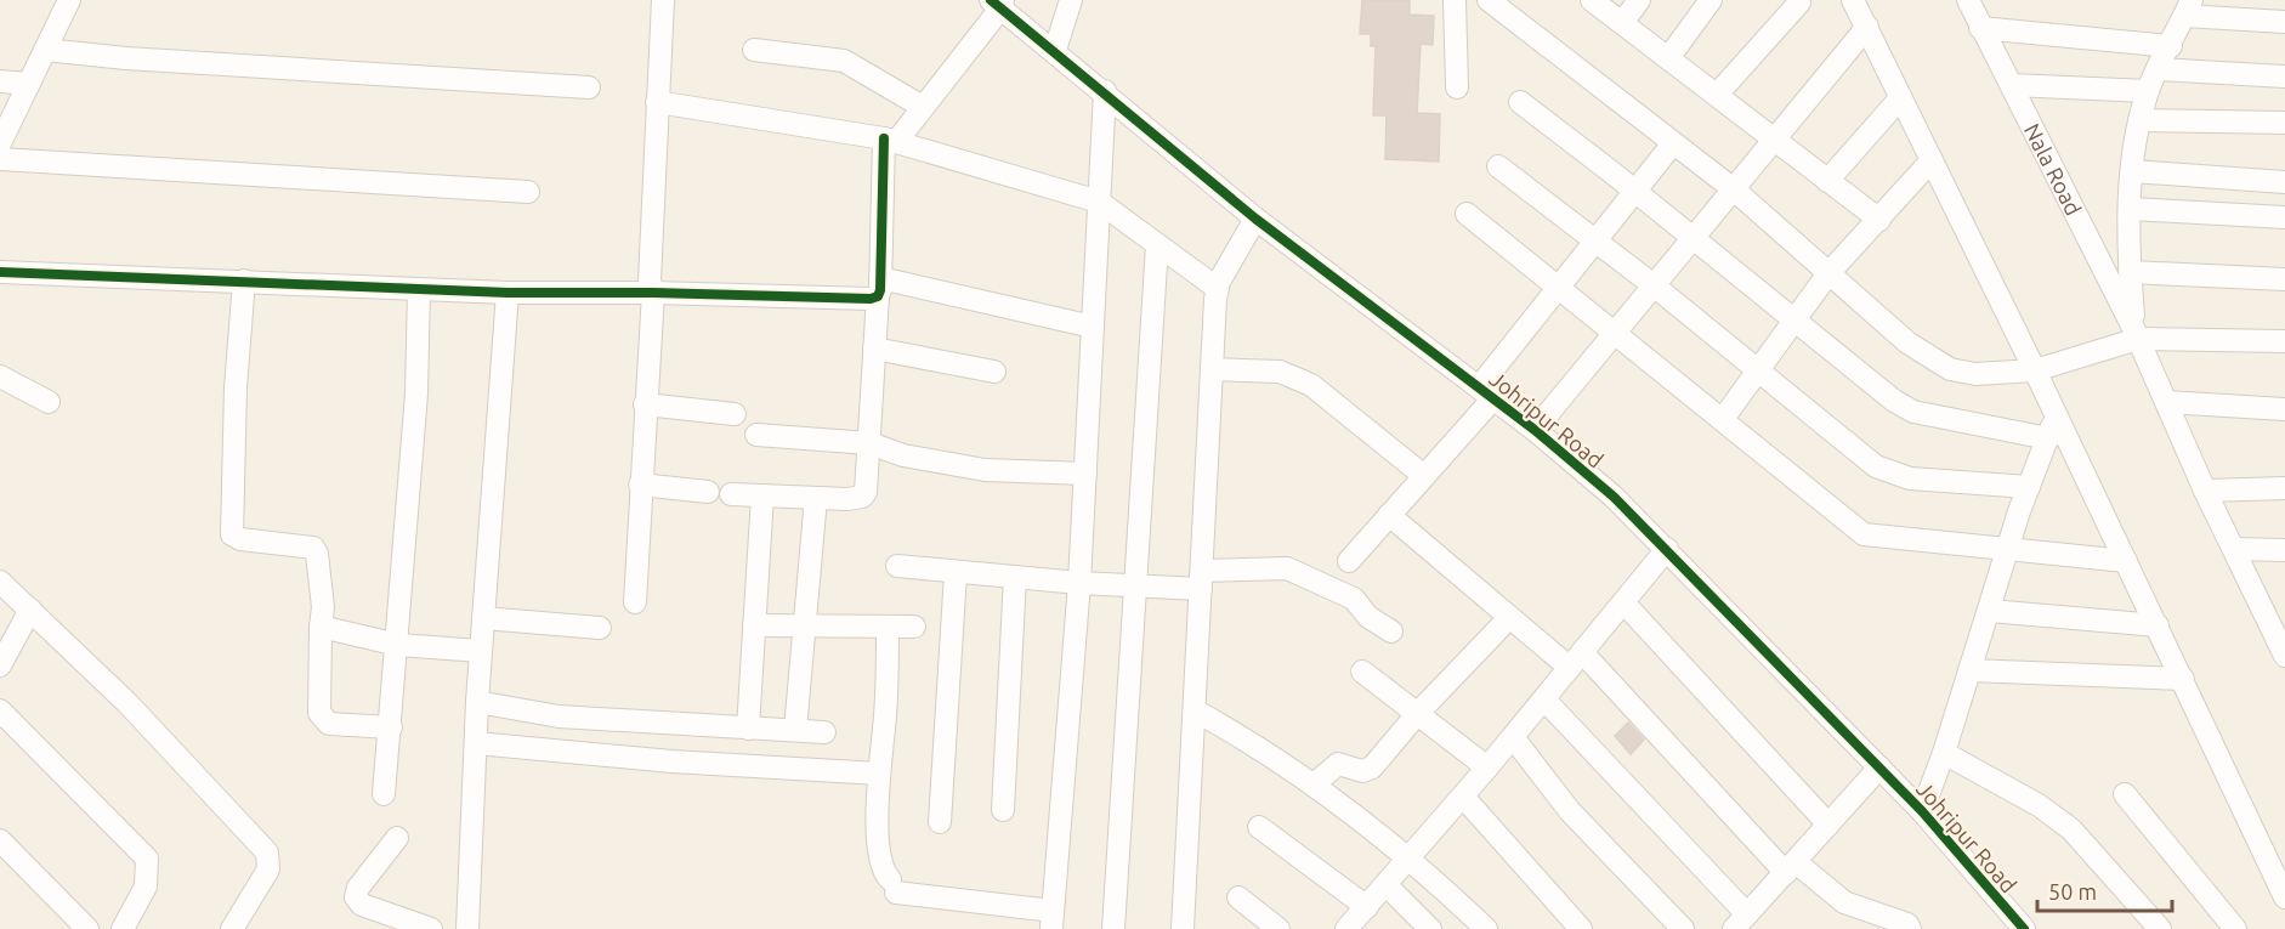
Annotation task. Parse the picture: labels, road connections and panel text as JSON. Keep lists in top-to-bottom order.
{
  "streets": {
    "street": ["Nala Road", "Johripur Road"]
  },
  "scale_bar": "50 m"
}
